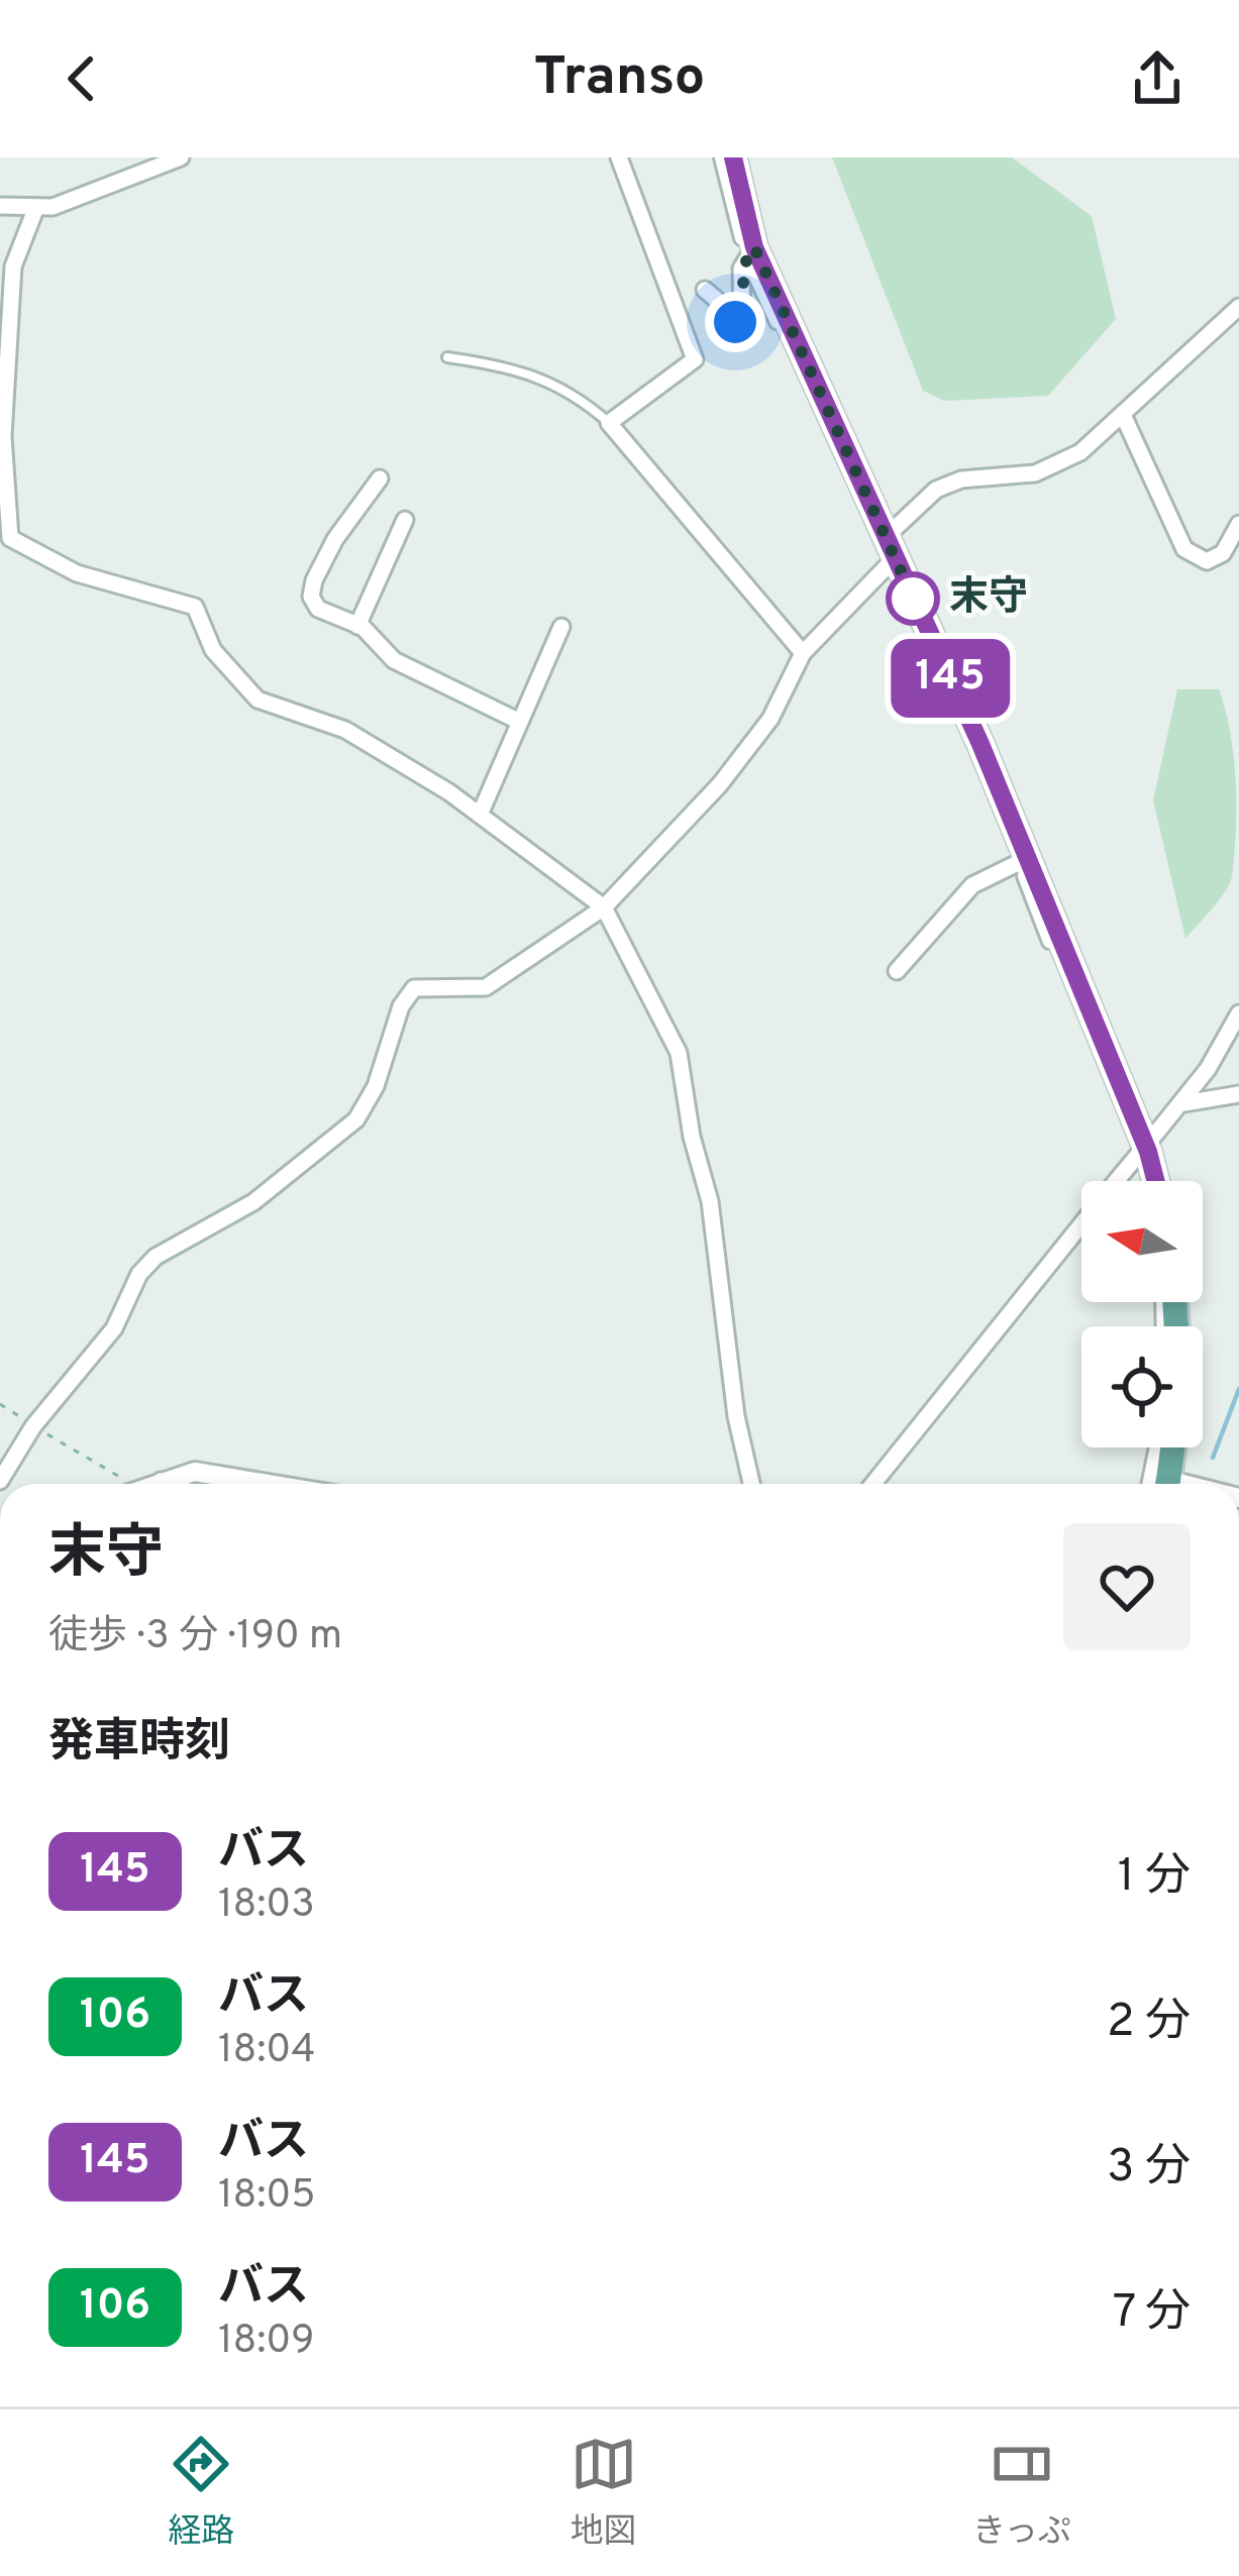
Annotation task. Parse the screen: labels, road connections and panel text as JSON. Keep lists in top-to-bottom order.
{
  "places": ["末守"],
  "lines": ["bus line 145"],
  "north": "left",
  "page": {
    "header": "Transo",
    "on_map": "145",
    "heading": [
      ["末守", "徒歩 · 3 分 · 190 m"],
      "発車時刻"
    ],
    "list": [
      {
        "mark": "145",
        "name": "バス",
        "note": "18:03",
        "value": "1 分"
      },
      {
        "mark": "106",
        "name": "バス",
        "note": "18:04",
        "value": "2 分"
      },
      {
        "mark": "145",
        "name": "バス",
        "note": "18:05",
        "value": "3 分"
      },
      {
        "mark": "106",
        "name": "バス",
        "note": "18:09",
        "value": "7 分"
      }
    ],
    "tabs": ["経路", "地図", "きっぷ"]
  }
}
